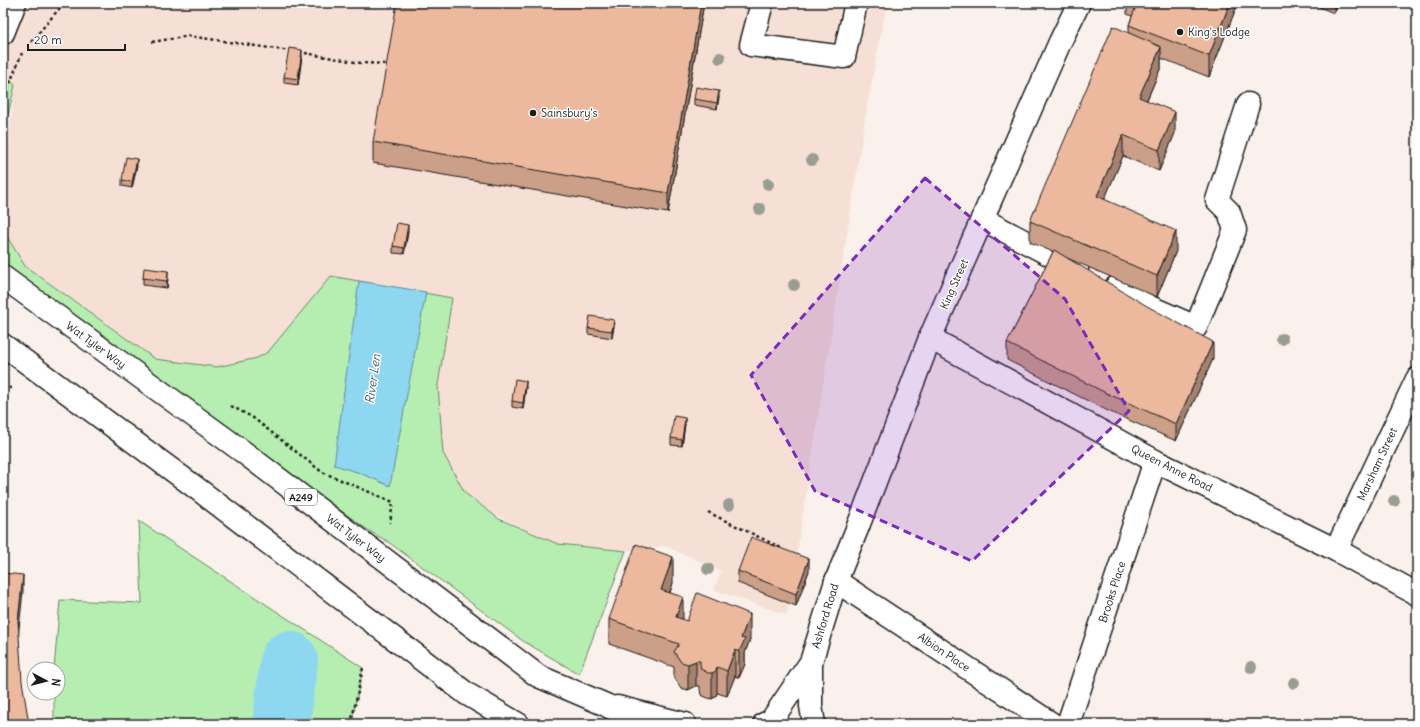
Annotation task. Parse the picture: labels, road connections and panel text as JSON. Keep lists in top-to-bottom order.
{
  "streets": {
    "main road": [
      "King Street",
      "Wat Tyler Way",
      "Marsham Street",
      "Queen Anne Road",
      "A249",
      "Brooks Place",
      "Ashford Road",
      "Albion Place"
    ]
  },
  "crossings": [
    ["King Street", "Queen Anne Road"],
    ["King Street", "Ashford Road"],
    ["King Street", "Albion Place"],
    ["Marsham Street", "Queen Anne Road"],
    ["Queen Anne Road", "Brooks Place"],
    ["Ashford Road", "Albion Place"]
  ],
  "water": ["River Len"],
  "places": ["King's Lodge", "Sainsbury's"],
  "scale_bar": "20 m",
  "north": "right"
}
